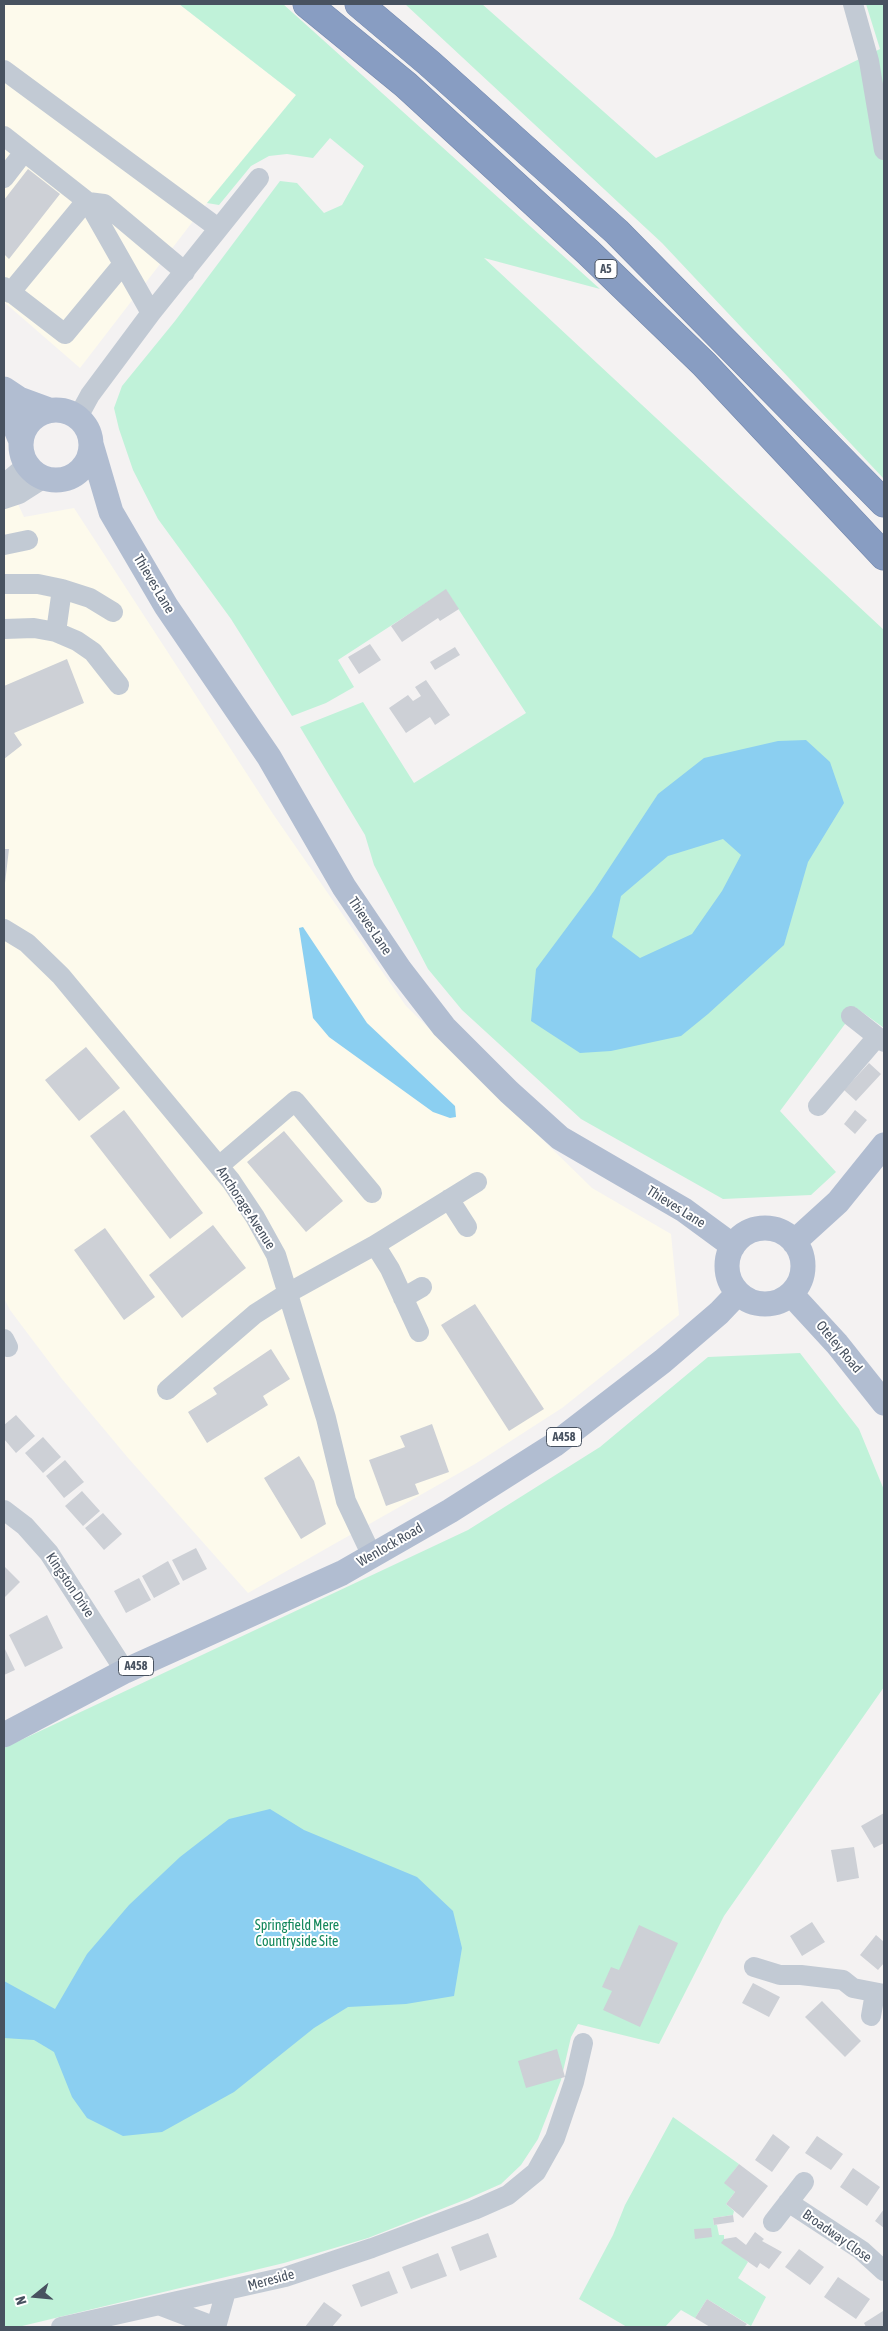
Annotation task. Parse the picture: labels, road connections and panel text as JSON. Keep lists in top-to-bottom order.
{
  "streets": {
    "highway": ["A5"],
    "main road": [
      "Thieves Lane",
      "Oteley Road",
      "A458",
      "Wenlock Road"
    ],
    "street": [
      "Anchorage Avenue",
      "Kingston Drive",
      "Broadway Close",
      "Mereside"
    ]
  },
  "crossings": [
    ["Thieves Lane", "Oteley Road"],
    ["Thieves Lane", "Wenlock Road"],
    ["Anchorage Avenue", "Wenlock Road"],
    ["Oteley Road", "Wenlock Road"],
    ["Wenlock Road", "Kingston Drive"]
  ],
  "parks": ["Springfield Mere Countryside Site"],
  "north": "left"
}
